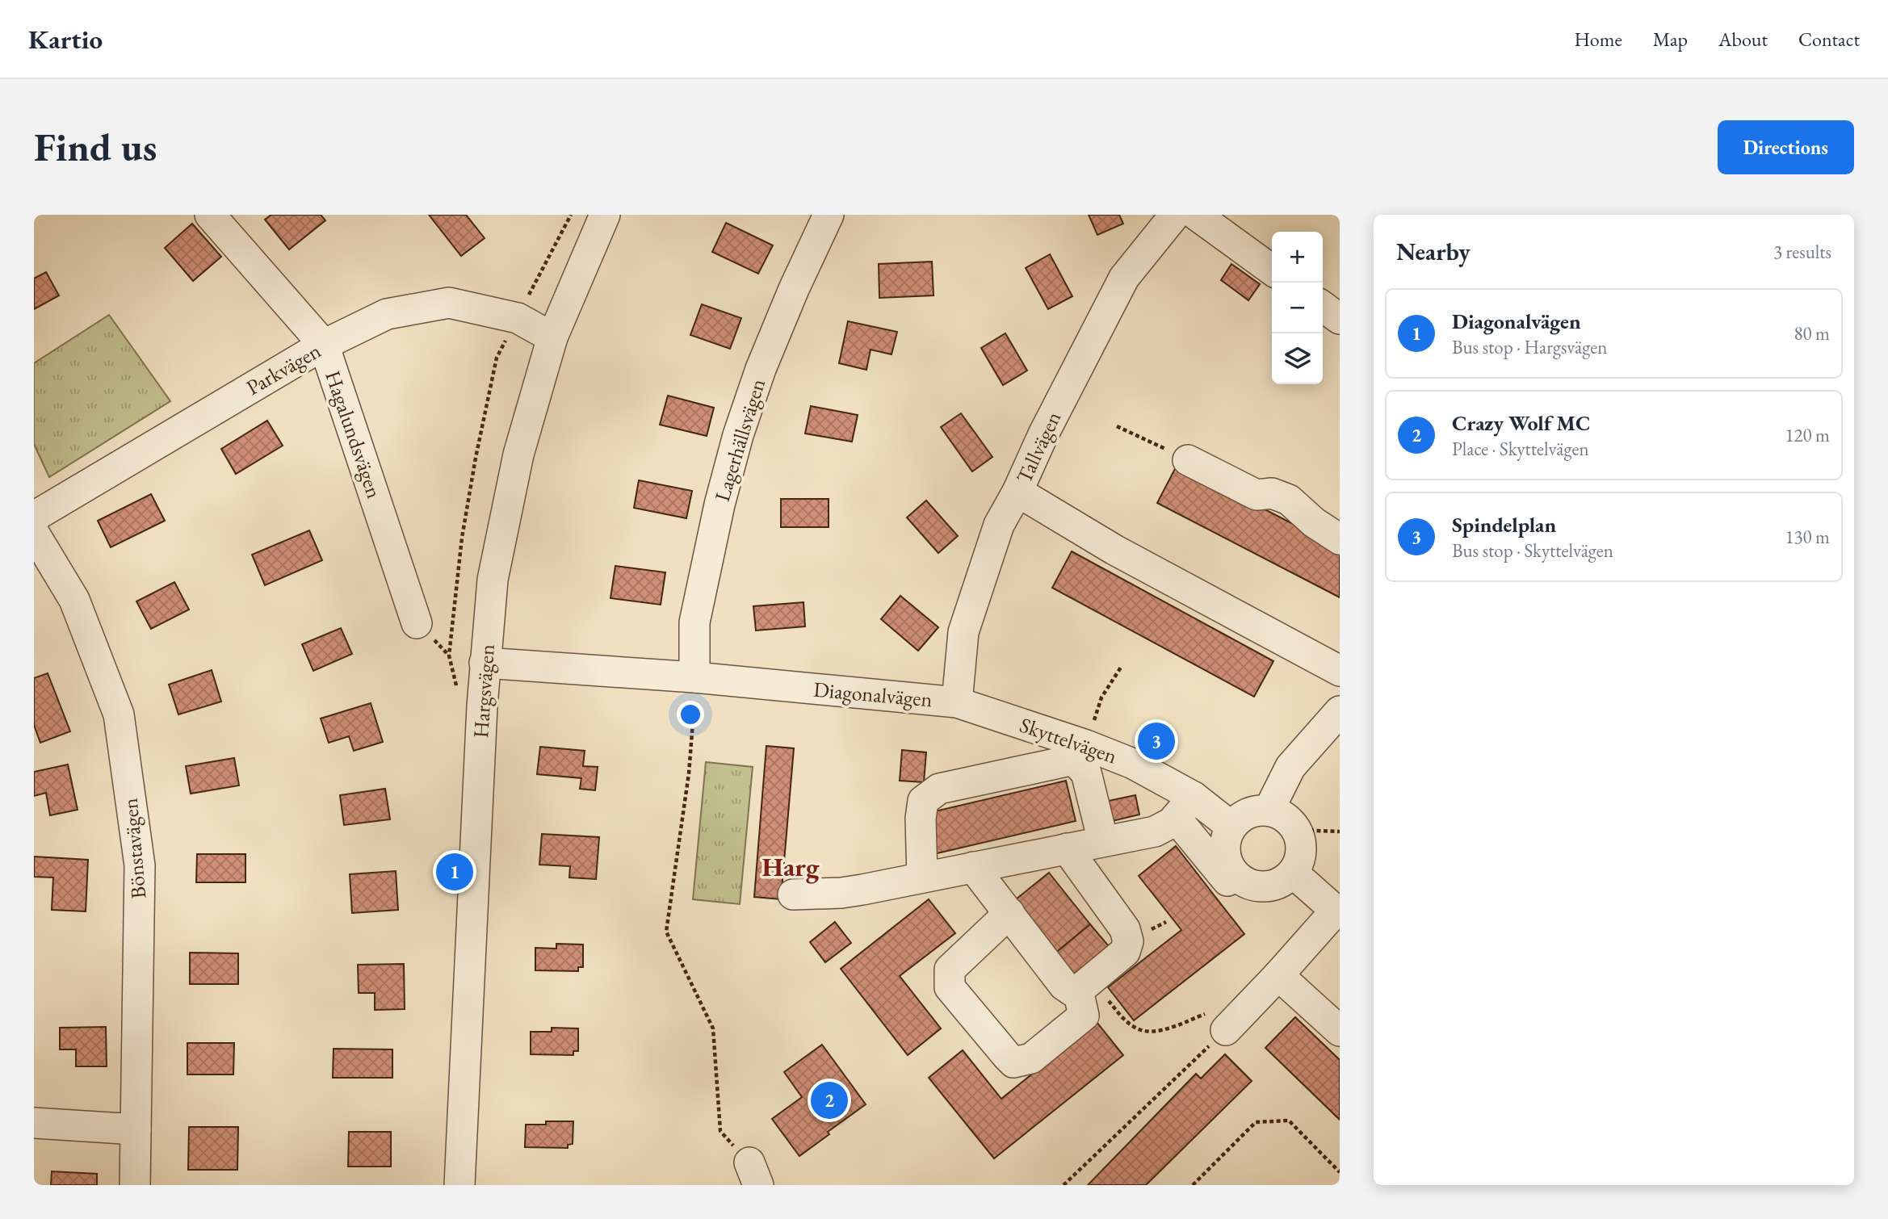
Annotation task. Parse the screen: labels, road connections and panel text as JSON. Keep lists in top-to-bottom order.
{
  "streets": {
    "street": [
      "Parkvägen",
      "Hagalundsvägen",
      "Lagerhällsvägen",
      "Tallvägen",
      "Hargsvägen",
      "Diagonalvägen",
      "Skyttelvägen",
      "Bönstavägen"
    ]
  },
  "crossings": [
    ["Parkvägen", "Hagalundsvägen"],
    ["Parkvägen", "Hargsvägen"],
    ["Lagerhällsvägen", "Diagonalvägen"],
    ["Tallvägen", "Diagonalvägen"],
    ["Tallvägen", "Skyttelvägen"],
    ["Hargsvägen", "Diagonalvägen"],
    ["Diagonalvägen", "Skyttelvägen"]
  ],
  "districts": ["Harg"],
  "page": {
    "header": "Kartio",
    "nav": [
      "Home",
      "Map",
      "About",
      "Contact"
    ],
    "buttons": "Directions",
    "title": "Find us",
    "heading": ["Nearby", "3 results"],
    "map_buttons": ["+", "−"],
    "list": [
      {
        "mark": "1",
        "name": "Diagonalvägen",
        "note": "Bus stop · Hargsvägen",
        "value": "80 m"
      },
      {
        "mark": "2",
        "name": "Crazy Wolf MC",
        "note": "Place · Skyttelvägen",
        "value": "120 m"
      },
      {
        "mark": "3",
        "name": "Spindelplan",
        "note": "Bus stop · Skyttelvägen",
        "value": "130 m"
      }
    ],
    "pins": ["3", "1", "2"]
  }
}
